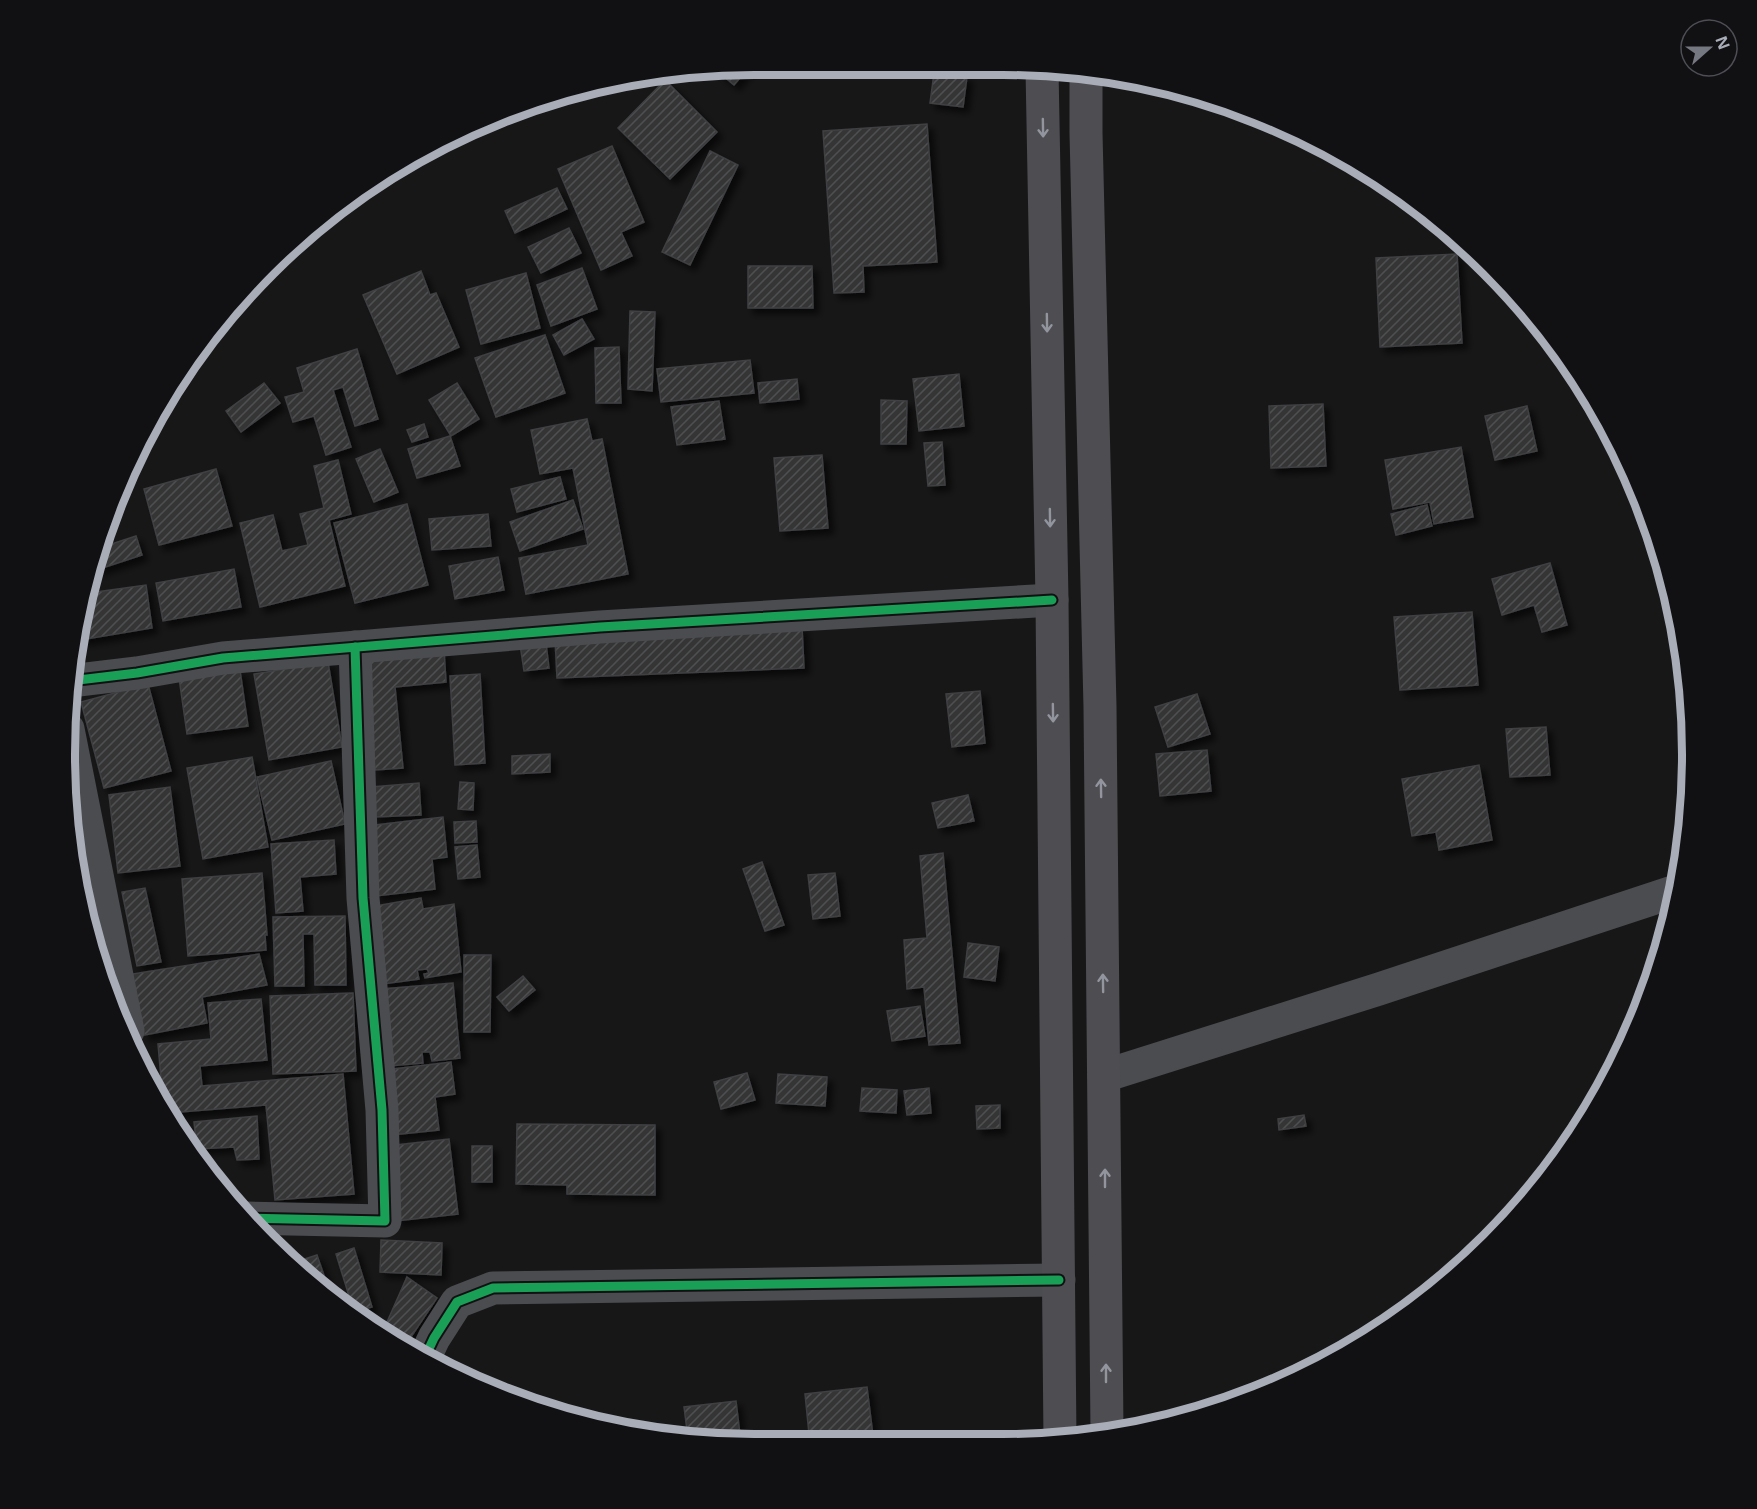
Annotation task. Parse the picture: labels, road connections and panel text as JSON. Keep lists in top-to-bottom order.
{
  "north": "right"
}
